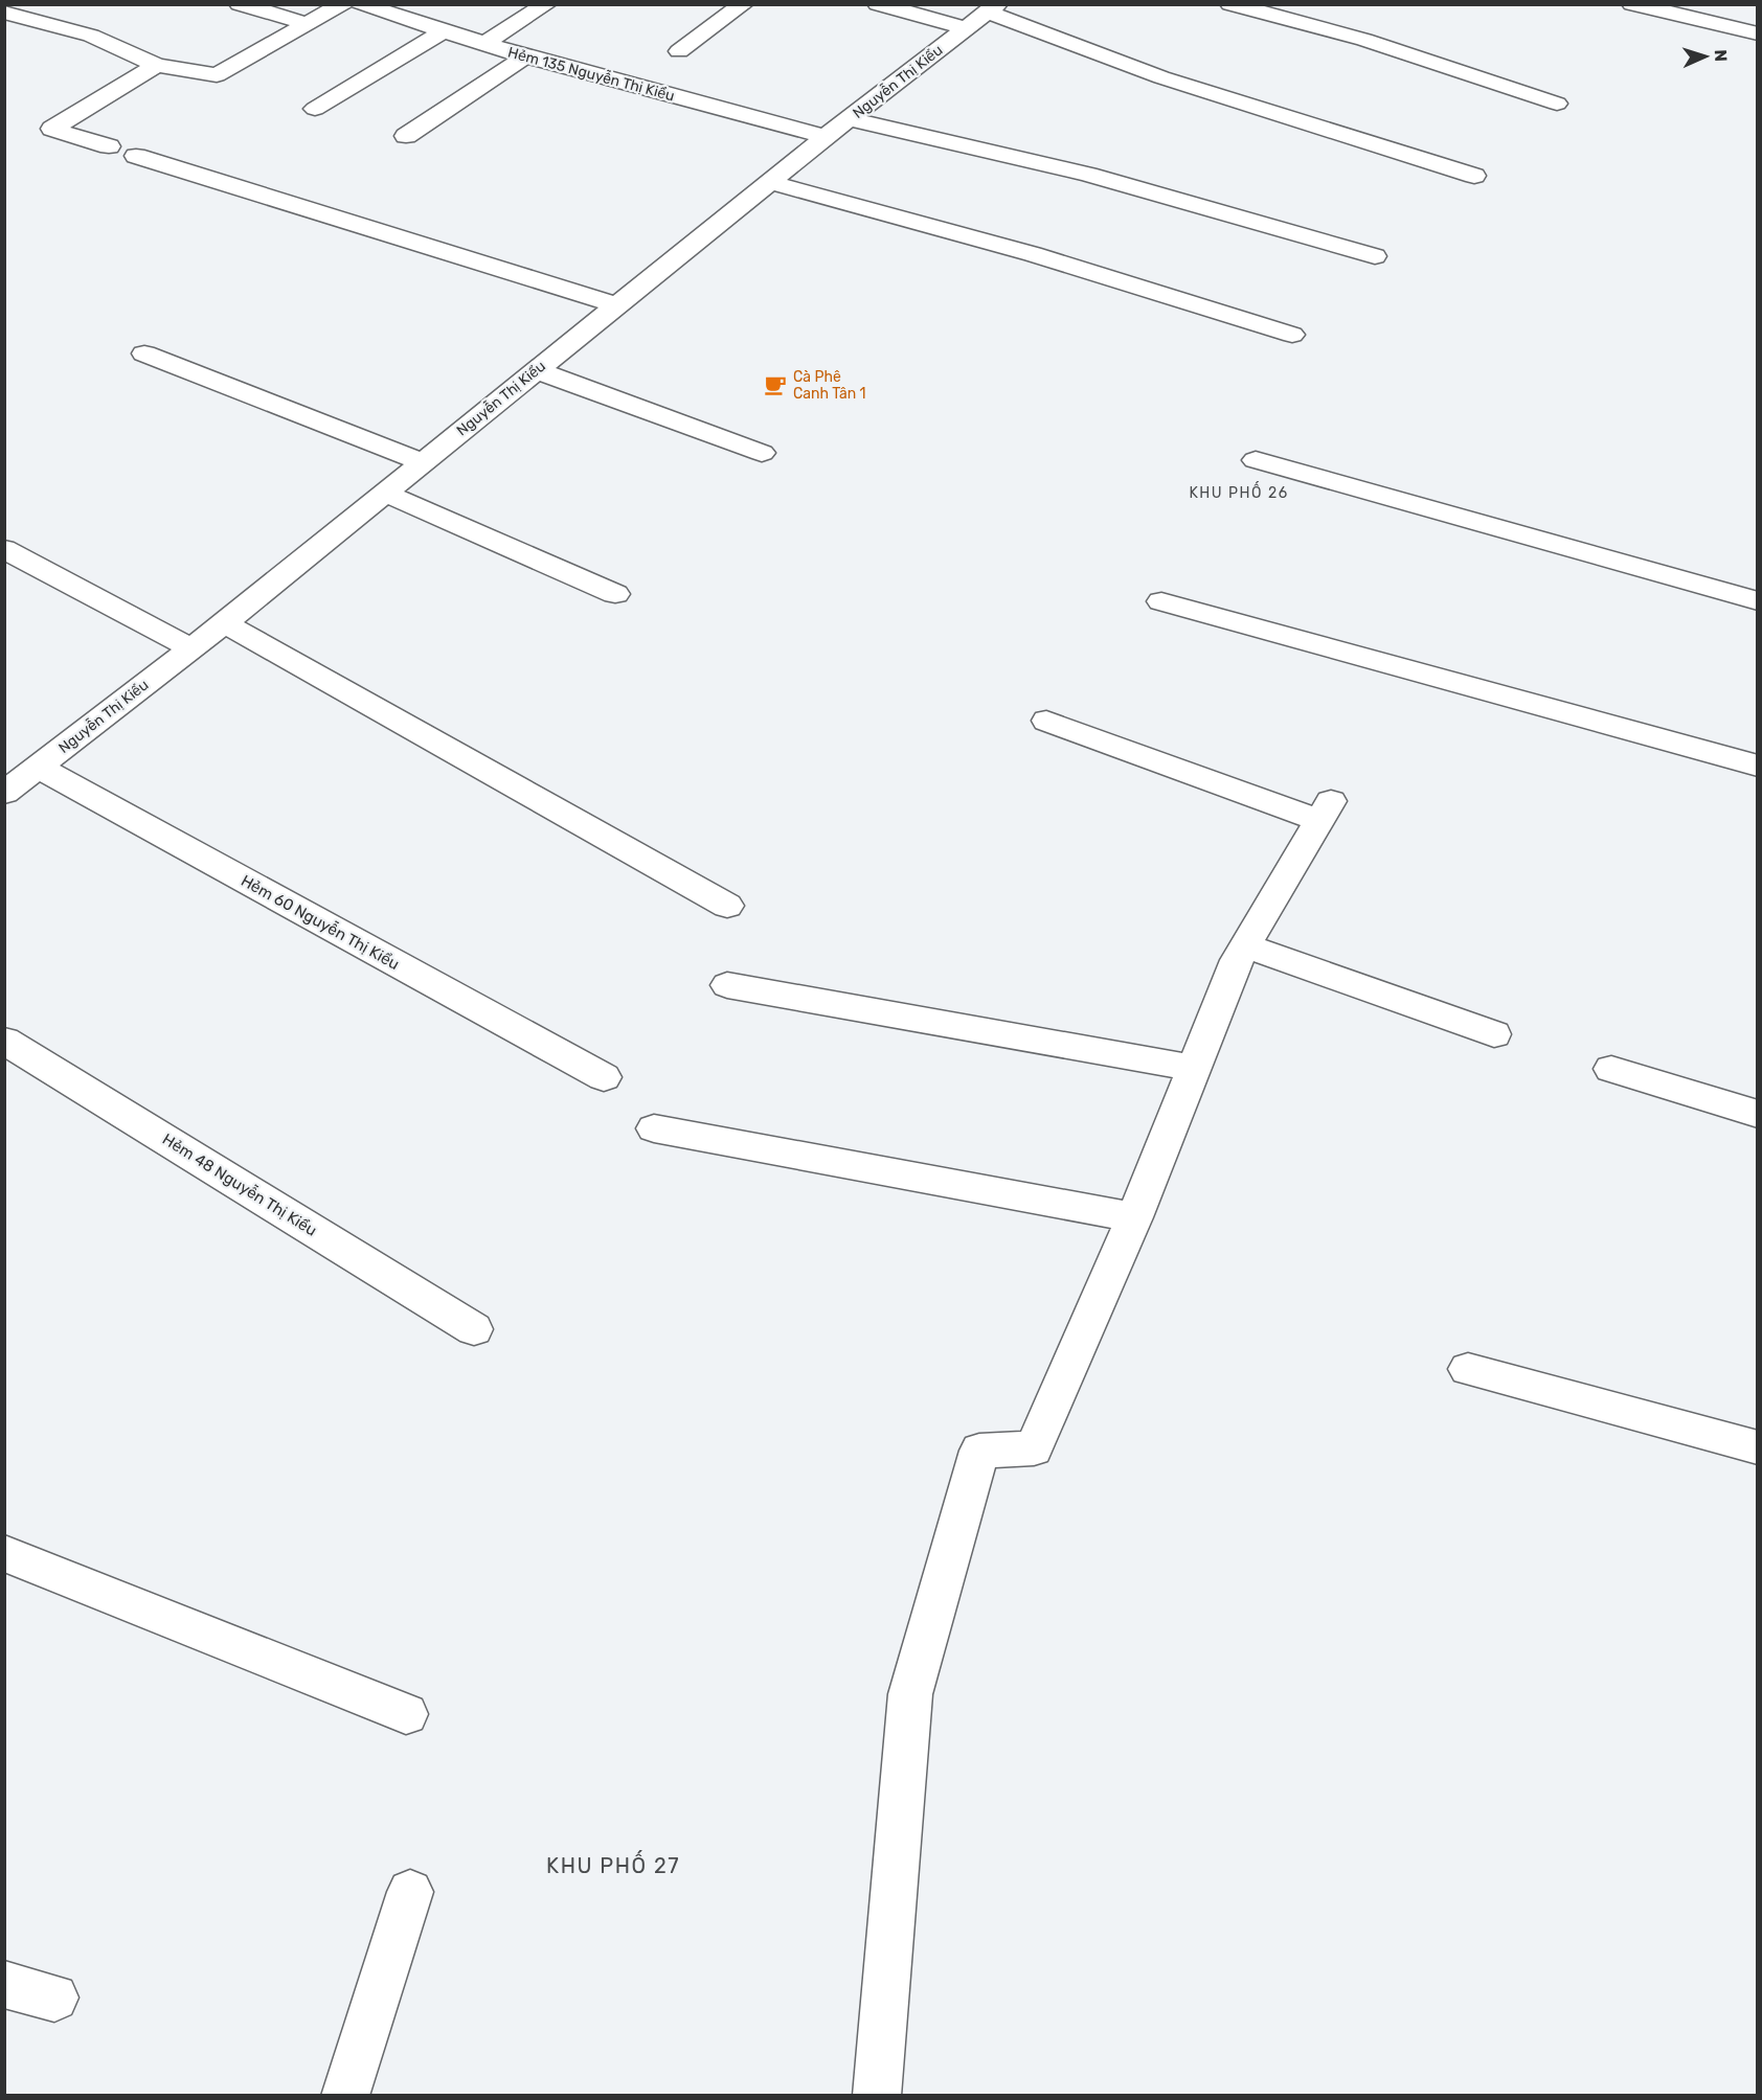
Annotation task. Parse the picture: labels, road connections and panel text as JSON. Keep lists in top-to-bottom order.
{
  "streets": {
    "street": [
      "Hẻm 135 Nguyễn Thị Kiểu",
      "Nguyễn Thị Kiểu",
      "Hẻm 60 Nguyễn Thị Kiểu",
      "Hẻm 48 Nguyễn Thị Kiểu"
    ]
  },
  "crossings": [
    ["Hẻm 135 Nguyễn Thị Kiểu", "Nguyễn Thị Kiểu"],
    ["Nguyễn Thị Kiểu", "Hẻm 60 Nguyễn Thị Kiểu"]
  ],
  "districts": ["KHU PHỐ 26", "KHU PHỐ 27"],
  "places": {
    "cafe": ["Cà Phê Canh Tân 1"]
  },
  "north": "right"
}
